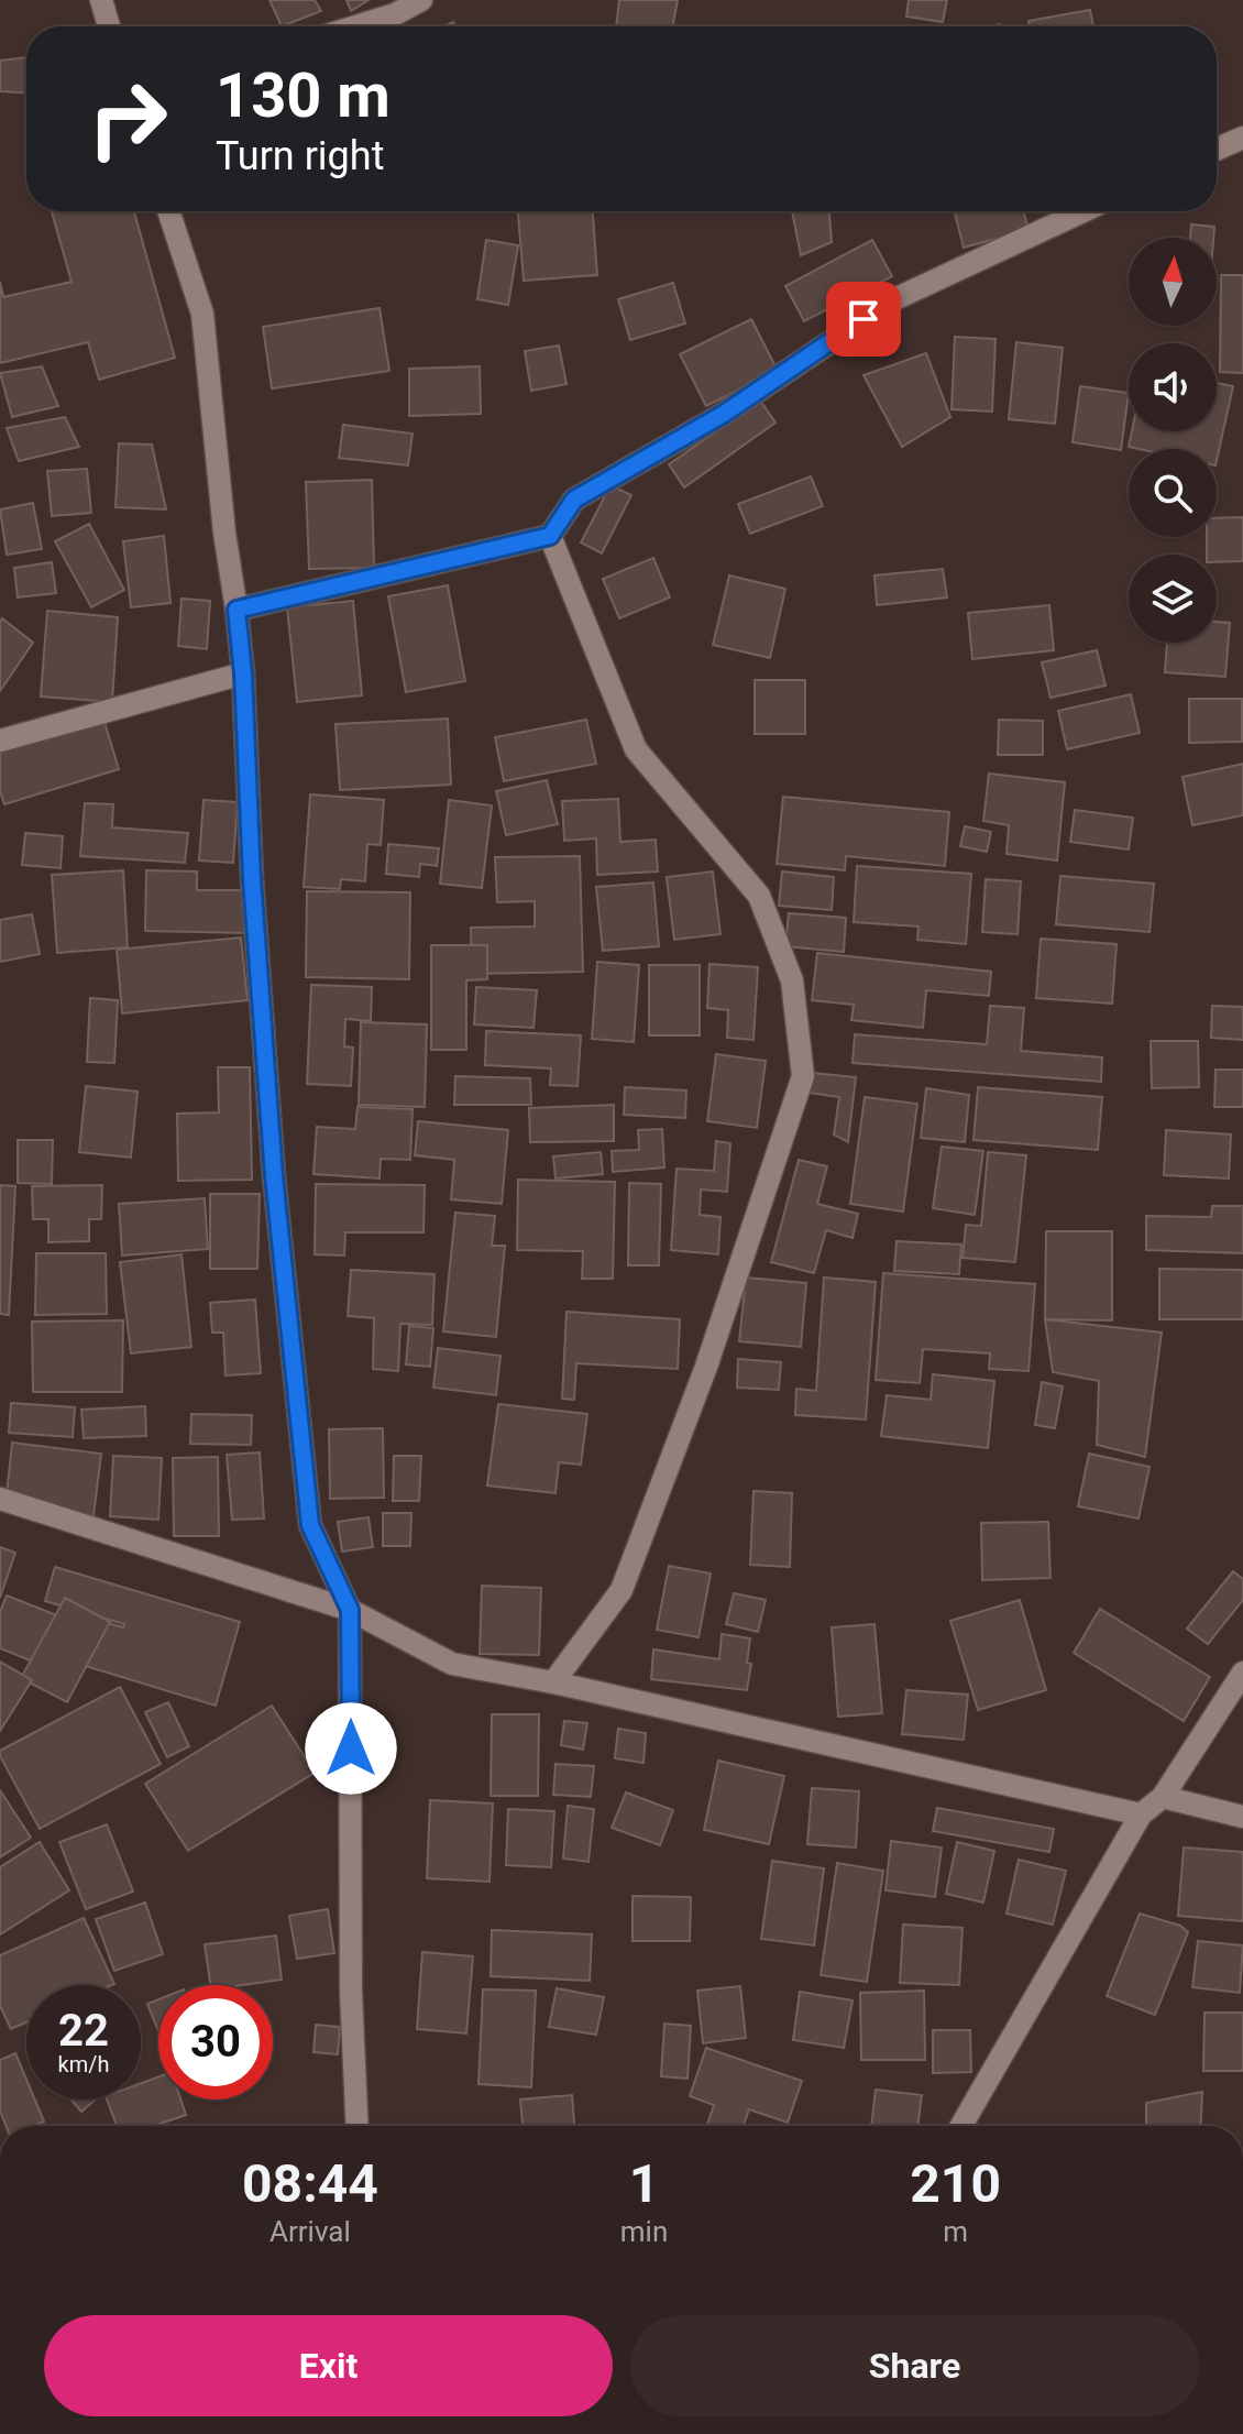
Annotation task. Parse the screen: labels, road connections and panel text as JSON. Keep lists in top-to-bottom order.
{
  "north": "top",
  "page": {
    "turn": ["130 m", "Turn right"],
    "speed": "22 km/h",
    "limit": "30",
    "eta": [
      "08:44",
      "Arrival",
      "1",
      "min",
      "210",
      "m"
    ],
    "buttons": ["Exit", "Share"]
  }
}
